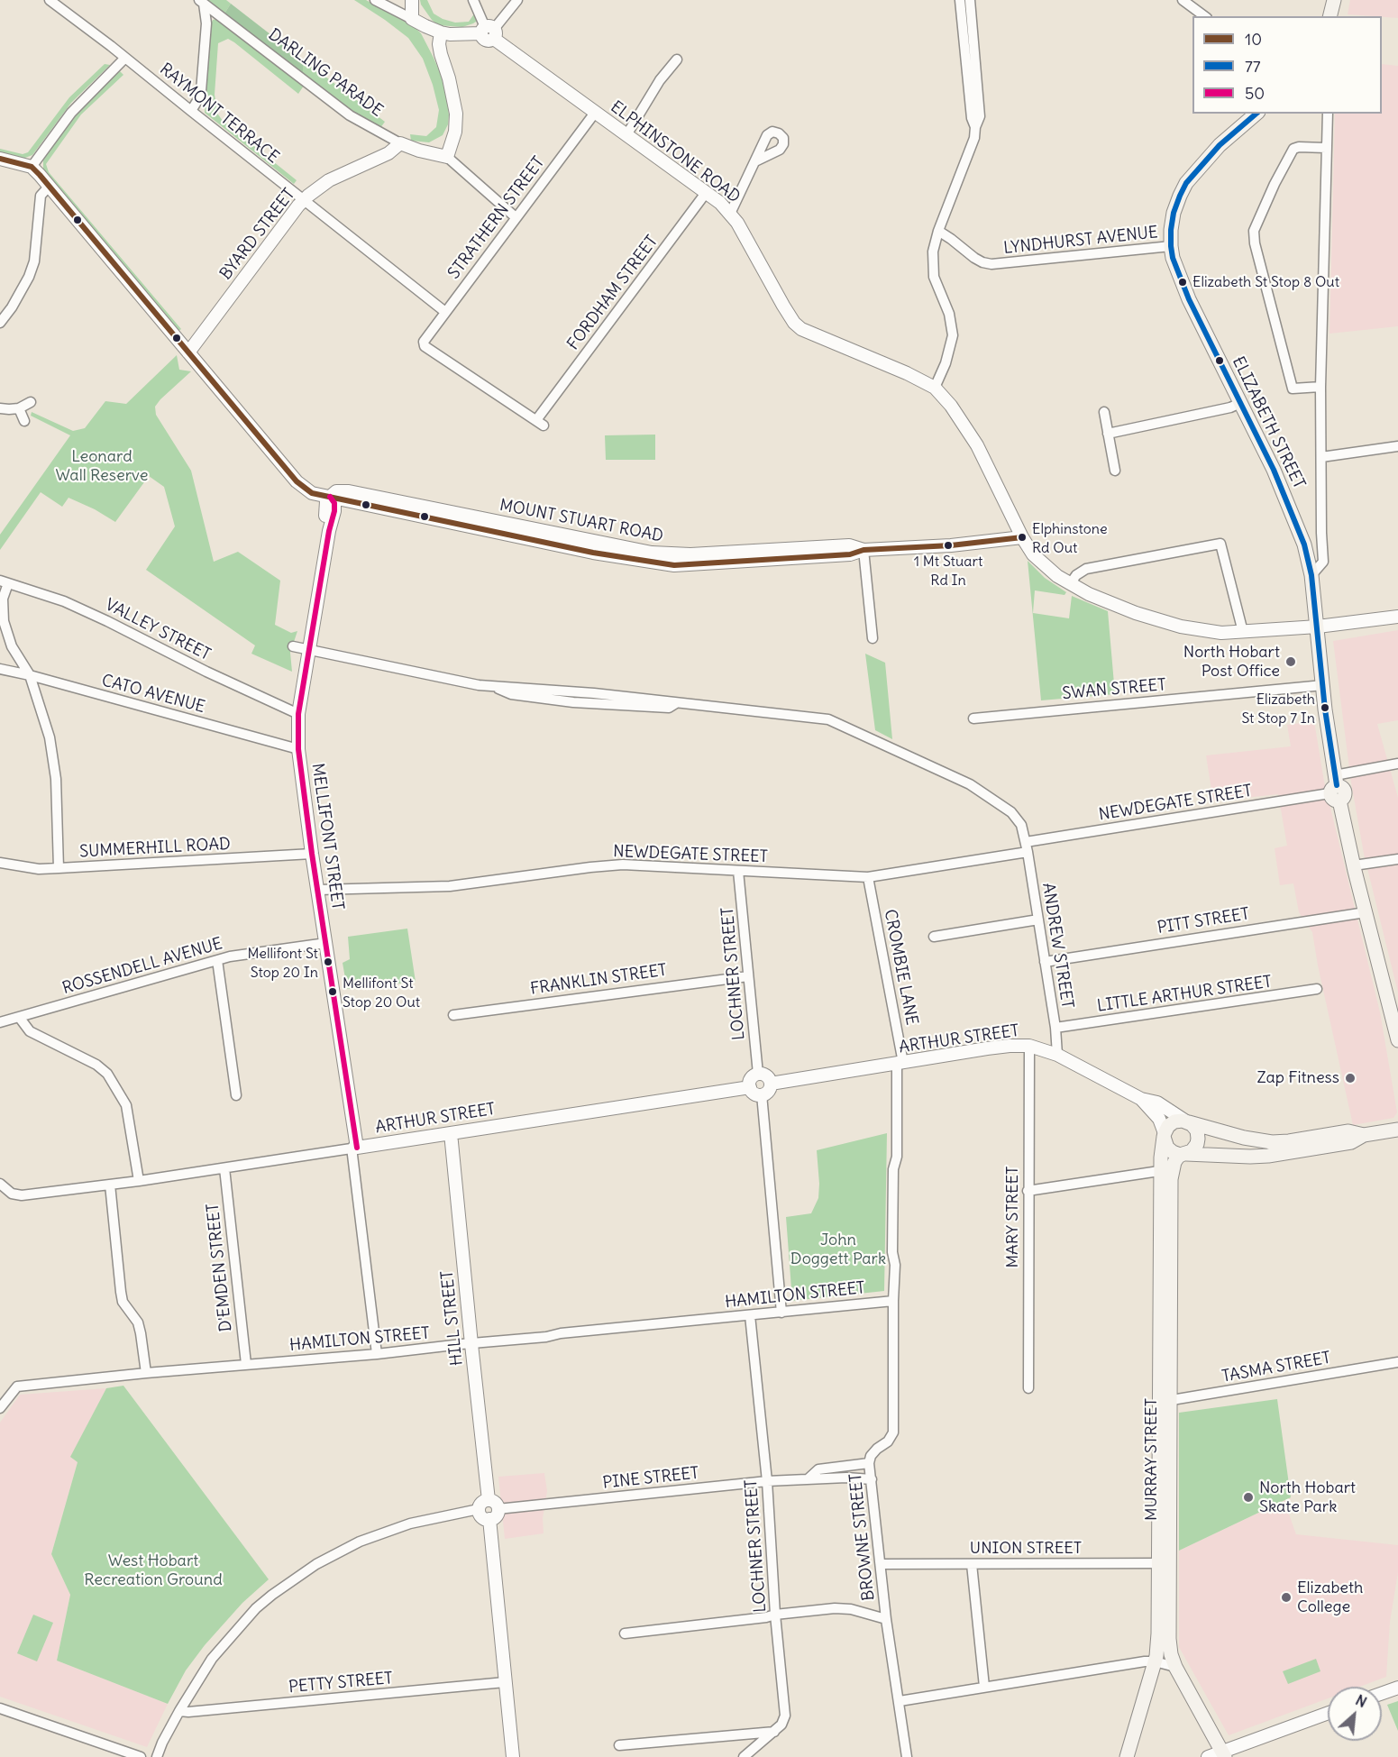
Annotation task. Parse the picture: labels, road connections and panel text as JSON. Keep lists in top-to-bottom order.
{
  "streets": {
    "main road": ["ELIZABETH STREET", "MURRAY STREET"],
    "street": [
      "DARLING PARADE",
      "RAYMONT TERRACE",
      "ELPHINSTONE ROAD",
      "STRATHERN STREET",
      "BYARD STREET",
      "LYNDHURST AVENUE",
      "FORDHAM STREET",
      "MOUNT STUART ROAD",
      "VALLEY STREET",
      "SWAN STREET",
      "CATO AVENUE",
      "NEWDEGATE STREET",
      "MELLIFONT STREET",
      "SUMMERHILL ROAD",
      "PITT STREET",
      "ANDREW STREET",
      "ROSSENDELL AVENUE",
      "CROMBIE LANE",
      "LOCHNER STREET",
      "FRANKLIN STREET",
      "LITTLE ARTHUR STREET",
      "ARTHUR STREET",
      "MARY STREET",
      "D'EMDEN STREET",
      "HAMILTON STREET",
      "HILL STREET",
      "TASMA STREET",
      "PINE STREET",
      "BROWNE STREET",
      "UNION STREET",
      "PETTY STREET"
    ]
  },
  "crossings": [
    ["DARLING PARADE", "STRATHERN STREET"],
    ["DARLING PARADE", "BYARD STREET"],
    ["RAYMONT TERRACE", "STRATHERN STREET"],
    ["RAYMONT TERRACE", "BYARD STREET"],
    ["ELPHINSTONE ROAD", "STRATHERN STREET"],
    ["ELPHINSTONE ROAD", "FORDHAM STREET"],
    ["ELPHINSTONE ROAD", "ELIZABETH STREET"],
    ["ELPHINSTONE ROAD", "MOUNT STUART ROAD"],
    ["STRATHERN STREET", "FORDHAM STREET"],
    ["LYNDHURST AVENUE", "ELIZABETH STREET"],
    ["ELIZABETH STREET", "SWAN STREET"],
    ["ELIZABETH STREET", "NEWDEGATE STREET"],
    ["ELIZABETH STREET", "PITT STREET"],
    ["MOUNT STUART ROAD", "MELLIFONT STREET"],
    ["VALLEY STREET", "MELLIFONT STREET"],
    ["CATO AVENUE", "MELLIFONT STREET"],
    ["NEWDEGATE STREET", "MELLIFONT STREET"],
    ["NEWDEGATE STREET", "ANDREW STREET"],
    ["NEWDEGATE STREET", "CROMBIE LANE"],
    ["NEWDEGATE STREET", "LOCHNER STREET"],
    ["MELLIFONT STREET", "SUMMERHILL ROAD"],
    ["MELLIFONT STREET", "ANDREW STREET"],
    ["MELLIFONT STREET", "ROSSENDELL AVENUE"],
    ["MELLIFONT STREET", "ARTHUR STREET"],
    ["PITT STREET", "ANDREW STREET"],
    ["ANDREW STREET", "LITTLE ARTHUR STREET"],
    ["ANDREW STREET", "ARTHUR STREET"],
    ["CROMBIE LANE", "ARTHUR STREET"],
    ["CROMBIE LANE", "BROWNE STREET"],
    ["LOCHNER STREET", "FRANKLIN STREET"],
    ["LOCHNER STREET", "ARTHUR STREET"],
    ["LOCHNER STREET", "HAMILTON STREET"],
    ["LOCHNER STREET", "PINE STREET"],
    ["ARTHUR STREET", "MARY STREET"],
    ["ARTHUR STREET", "D'EMDEN STREET"],
    ["ARTHUR STREET", "HILL STREET"],
    ["ARTHUR STREET", "MURRAY STREET"],
    ["ARTHUR STREET", "BROWNE STREET"],
    ["D'EMDEN STREET", "HAMILTON STREET"],
    ["HAMILTON STREET", "HILL STREET"],
    ["HAMILTON STREET", "BROWNE STREET"],
    ["HILL STREET", "PINE STREET"],
    ["TASMA STREET", "MURRAY STREET"],
    ["MURRAY STREET", "UNION STREET"],
    ["PINE STREET", "BROWNE STREET"],
    ["BROWNE STREET", "UNION STREET"]
  ],
  "parks": ["Leonard Wall Reserve", "John Doggett Park", "West Hobart Recreation Ground"],
  "places": [
    "Elizabeth St Stop 8 Out",
    "Elphinstone Rd Out",
    "1 Mt Stuart Rd In",
    "North Hobart Post Office",
    "Elizabeth St Stop 7 In",
    "Mellifont St Stop 20 In",
    "Mellifont St Stop 20 Out",
    "Zap Fitness",
    "North Hobart Skate Park",
    "Elizabeth College"
  ],
  "lines": ["transit line 77", "transit line 10", "transit line 50"],
  "legend": ["10", "77", "50"],
  "north": "top right"
}
